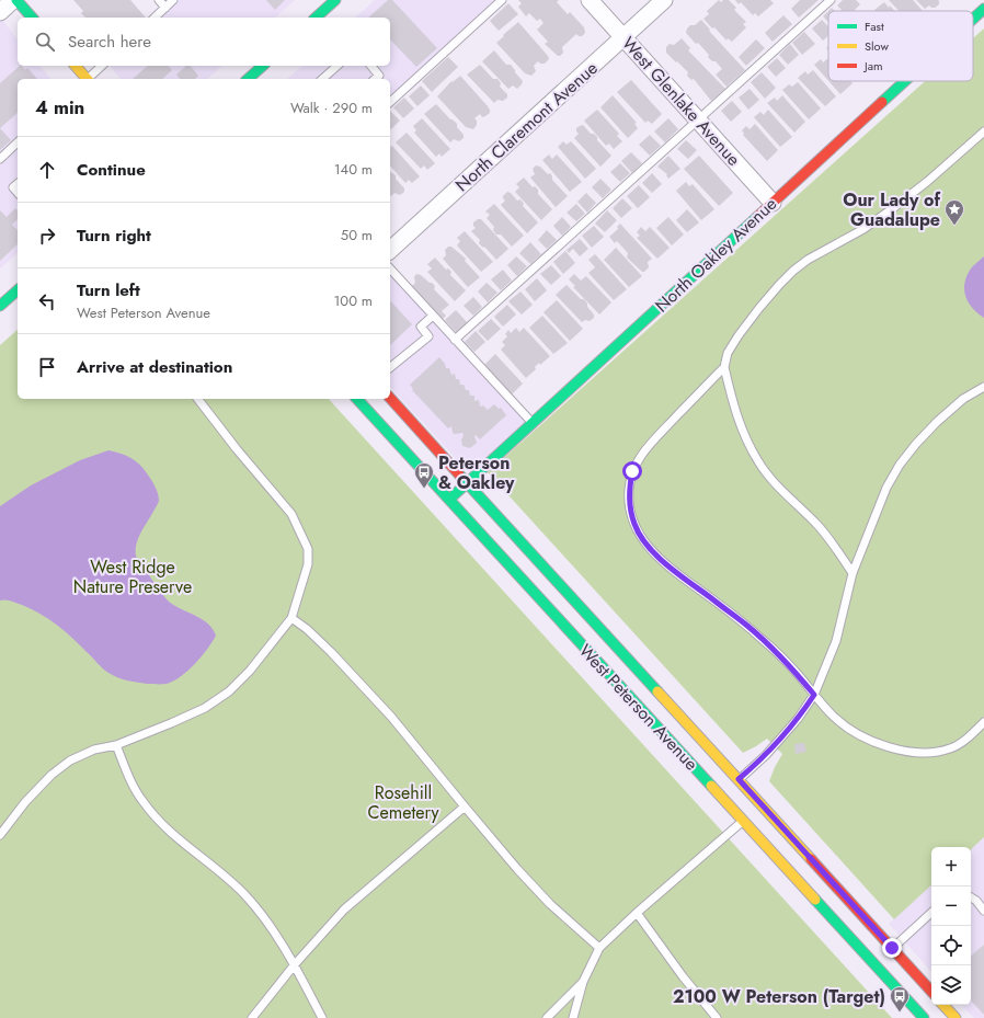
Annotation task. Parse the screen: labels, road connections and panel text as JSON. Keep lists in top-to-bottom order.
{
  "streets": {
    "main road": ["North Oakley Avenue", "West Peterson Avenue"],
    "street": ["West Glenlake Avenue", "North Claremont Avenue"]
  },
  "crossings": [
    ["West Glenlake Avenue", "North Claremont Avenue"],
    ["West Glenlake Avenue", "North Oakley Avenue"],
    ["North Oakley Avenue", "West Peterson Avenue"]
  ],
  "parks": ["West Ridge Nature Preserve", "Rosehill Cemetery"],
  "places": {
    "place": ["Our Lady of Guadalupe"],
    "bus stop": ["Peterson & Oakley", "2100 W Peterson (Target)"]
  },
  "legend": ["Fast", "Slow", "Jam"],
  "page": {
    "search": "Search here",
    "heading": ["4 min", "Walk · 290 m"],
    "list": [
      ["Continue", "140 m"],
      ["Turn right", "50 m"],
      ["Turn left", "West Peterson Avenue", "100 m"],
      "Arrive at destination"
    ],
    "map_buttons": ["+", "−"]
  }
}
